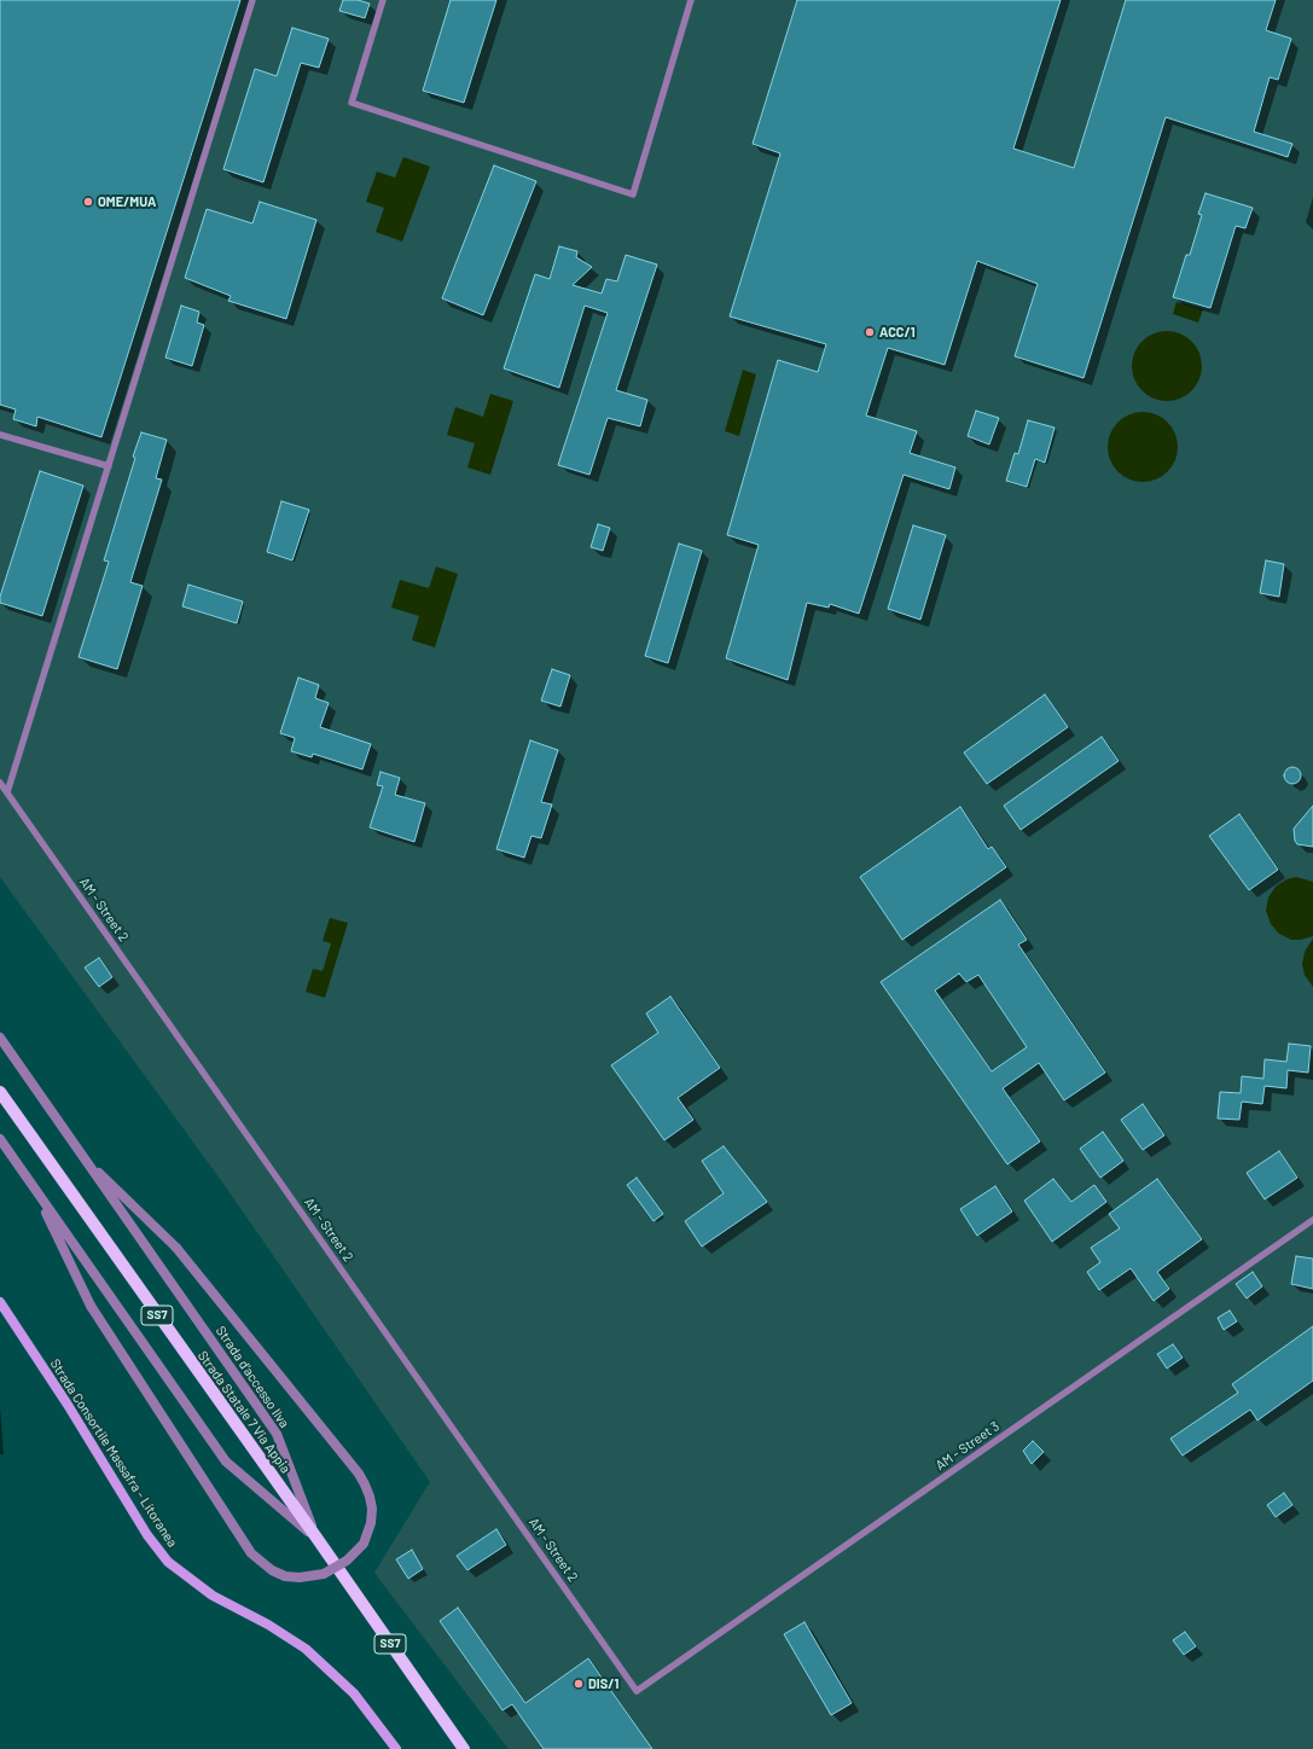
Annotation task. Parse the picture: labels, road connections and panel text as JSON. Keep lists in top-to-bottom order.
{
  "streets": {
    "main road": ["SS7", "Strada Statale 7 Via Appia"],
    "street": ["Strada d'accesso Ilva", "Strada Consortile Massafra - Litoranea"],
    "lane": ["AM - Street 2", "AM - Street 3"]
  },
  "crossings": [
    ["AM - Street 2", "AM - Street 3"],
    ["Strada d'accesso Ilva", "Strada Statale 7 Via Appia"]
  ],
  "places": ["OME/MUA", "ACC/1", "DIS/1"]
}
